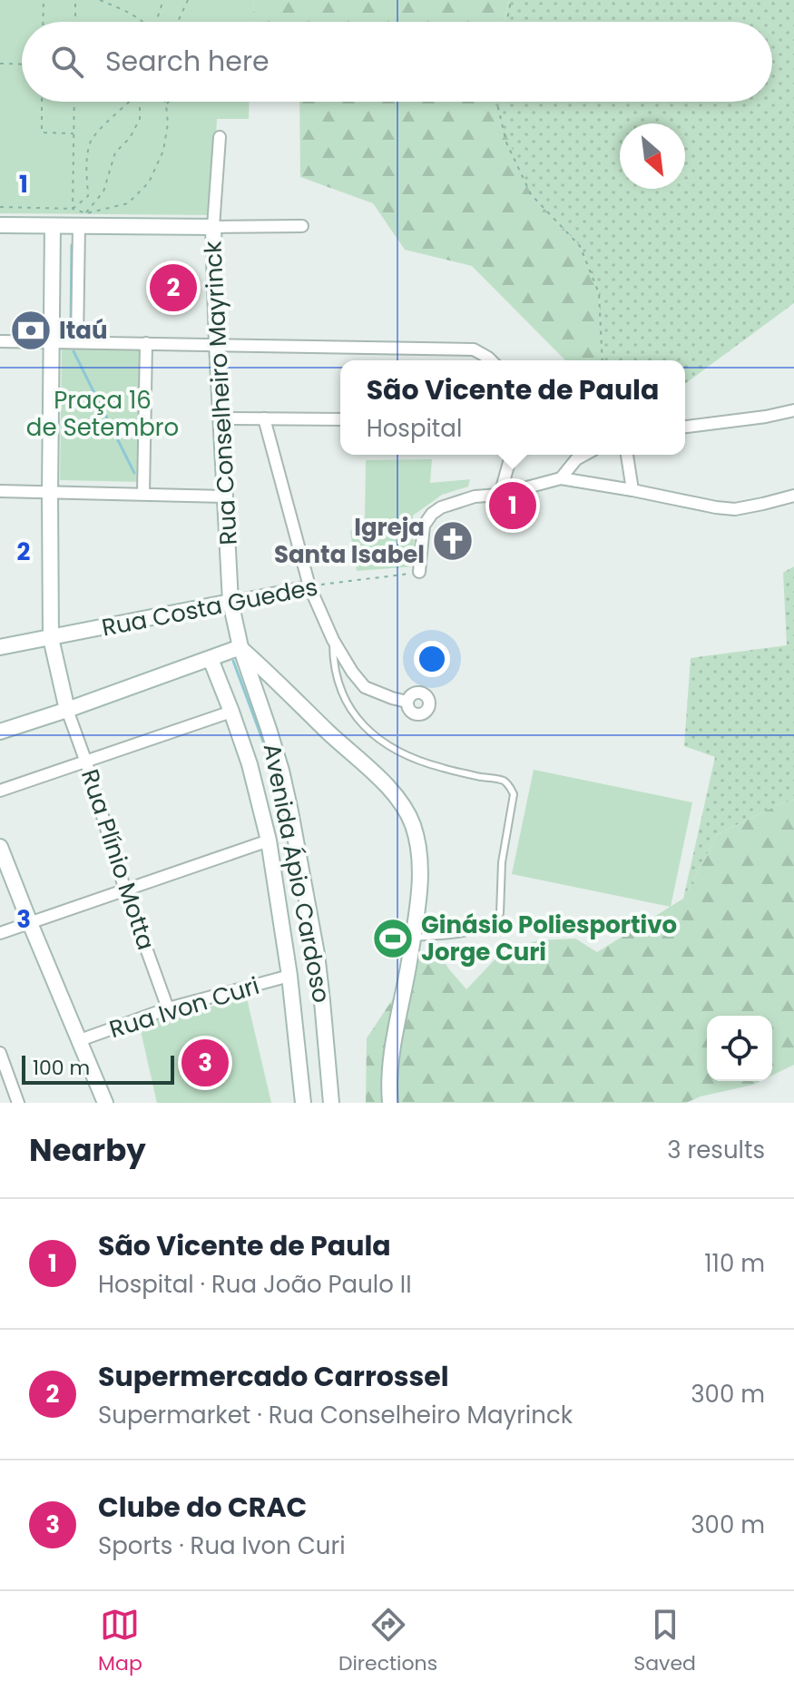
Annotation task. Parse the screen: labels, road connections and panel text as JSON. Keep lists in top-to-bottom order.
{
  "streets": {
    "street": [
      "Rua Conselheiro Mayrinck",
      "Rua Costa Guedes",
      "Rua Plínio Motta",
      "Avenida Ápio Cardoso",
      "Rua Ivon Curi"
    ]
  },
  "crossings": [
    ["Rua Conselheiro Mayrinck", "Rua Costa Guedes"],
    ["Rua Conselheiro Mayrinck", "Avenida Ápio Cardoso"],
    ["Rua Plínio Motta", "Rua Ivon Curi"],
    ["Avenida Ápio Cardoso", "Rua Ivon Curi"]
  ],
  "parks": ["Praça 16 de Setembro"],
  "places": {
    "bank": ["Itaú"],
    "church": ["Igreja Santa Isabel"],
    "sports": ["Ginásio Poliesportivo Jorge Curi"]
  },
  "scale_bar": "100 m",
  "north": "bottom right",
  "page": {
    "search": "Search here",
    "pins": ["2", "1", "3"],
    "popup": ["São Vicente de Paula", "Hospital"],
    "scale": "100 m",
    "heading": ["Nearby", "3 results"],
    "list": [
      {
        "mark": "1",
        "name": "São Vicente de Paula",
        "note": "Hospital · Rua João Paulo II",
        "value": "110 m"
      },
      {
        "mark": "2",
        "name": "Supermercado Carrossel",
        "note": "Supermarket · Rua Conselheiro Mayrinck",
        "value": "300 m"
      },
      {
        "mark": "3",
        "name": "Clube do CRAC",
        "note": "Sports · Rua Ivon Curi",
        "value": "300 m"
      }
    ],
    "nav": ["Map", "Directions", "Saved"]
  },
  "grid": {
    "rows": ["1", "2", "3"]
  }
}
